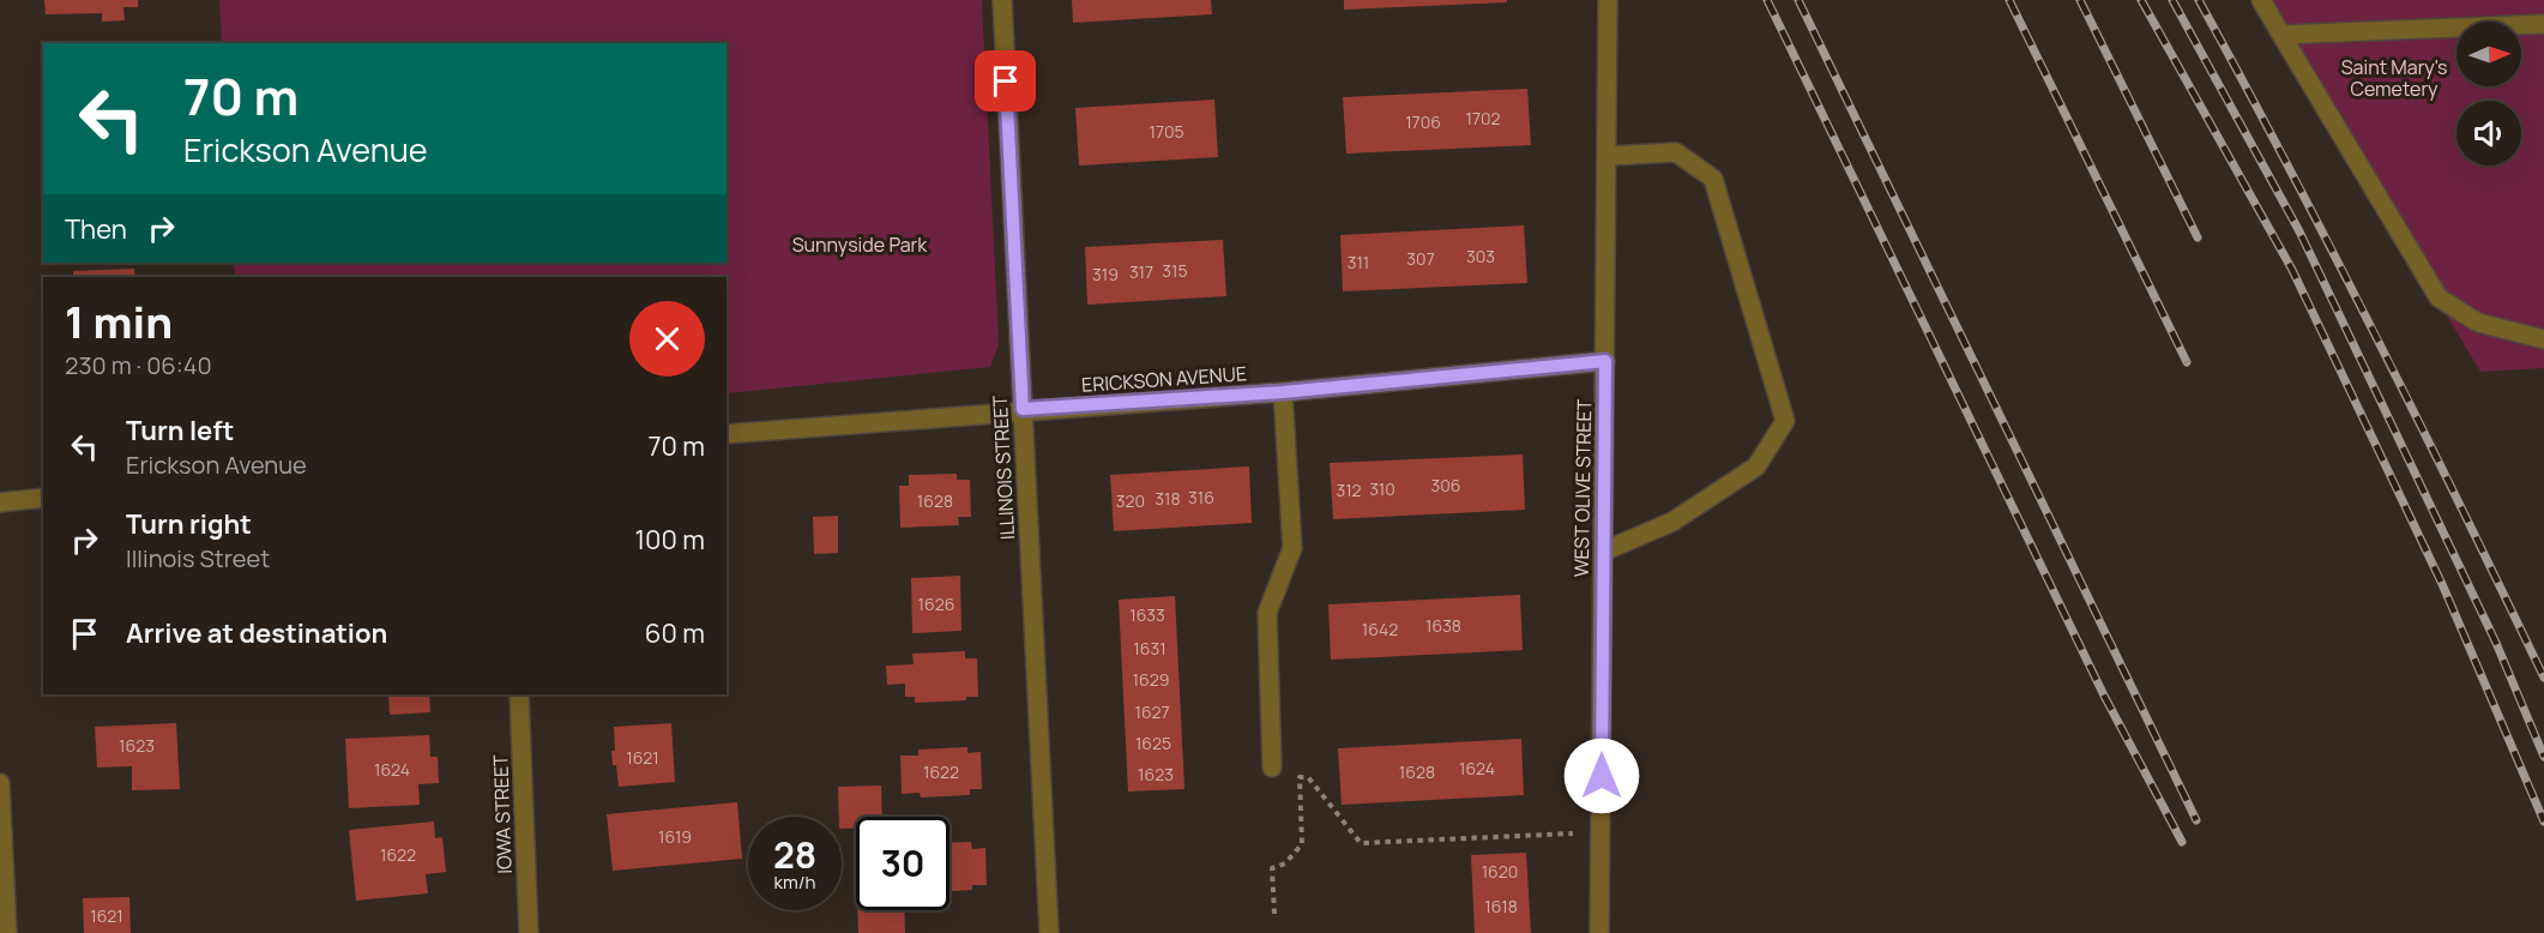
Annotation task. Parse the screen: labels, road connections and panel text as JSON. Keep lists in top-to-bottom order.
{
  "streets": {
    "street": [
      "ERICKSON AVENUE",
      "ILLINOIS STREET",
      "WEST OLIVE STREET",
      "IOWA STREET"
    ]
  },
  "crossings": [
    ["ERICKSON AVENUE", "ILLINOIS STREET"],
    ["ERICKSON AVENUE", "WEST OLIVE STREET"]
  ],
  "parks": ["Saint Mary's Cemetery", "Sunnyside Park"],
  "house_numbers": [
    "1702",
    "1706",
    "1705",
    "303",
    "307",
    "311",
    "315",
    "317",
    "319",
    "306",
    "310",
    "312",
    "316",
    "318",
    "1628",
    "320",
    "1626",
    "1633",
    "1638",
    "1642",
    "1631",
    "1629",
    "1627",
    "1625",
    "1623",
    "1621",
    "1624",
    "1624",
    "1622",
    "1628",
    "1623",
    "1619",
    "1622",
    "1620",
    "1618",
    "1621"
  ],
  "north": "right",
  "page": {
    "turn": ["70 m", "Erickson Avenue"],
    "then": "Then",
    "heading": ["1 min", "230 m · 06:40"],
    "list": [
      {
        "name": "Turn left",
        "note": "Erickson Avenue",
        "value": "70 m"
      },
      {
        "name": "Turn right",
        "note": "Illinois Street",
        "value": "100 m"
      },
      {
        "name": "Arrive at destination",
        "value": "60 m"
      }
    ],
    "speed": "28 km/h",
    "limit": "30"
  }
}
